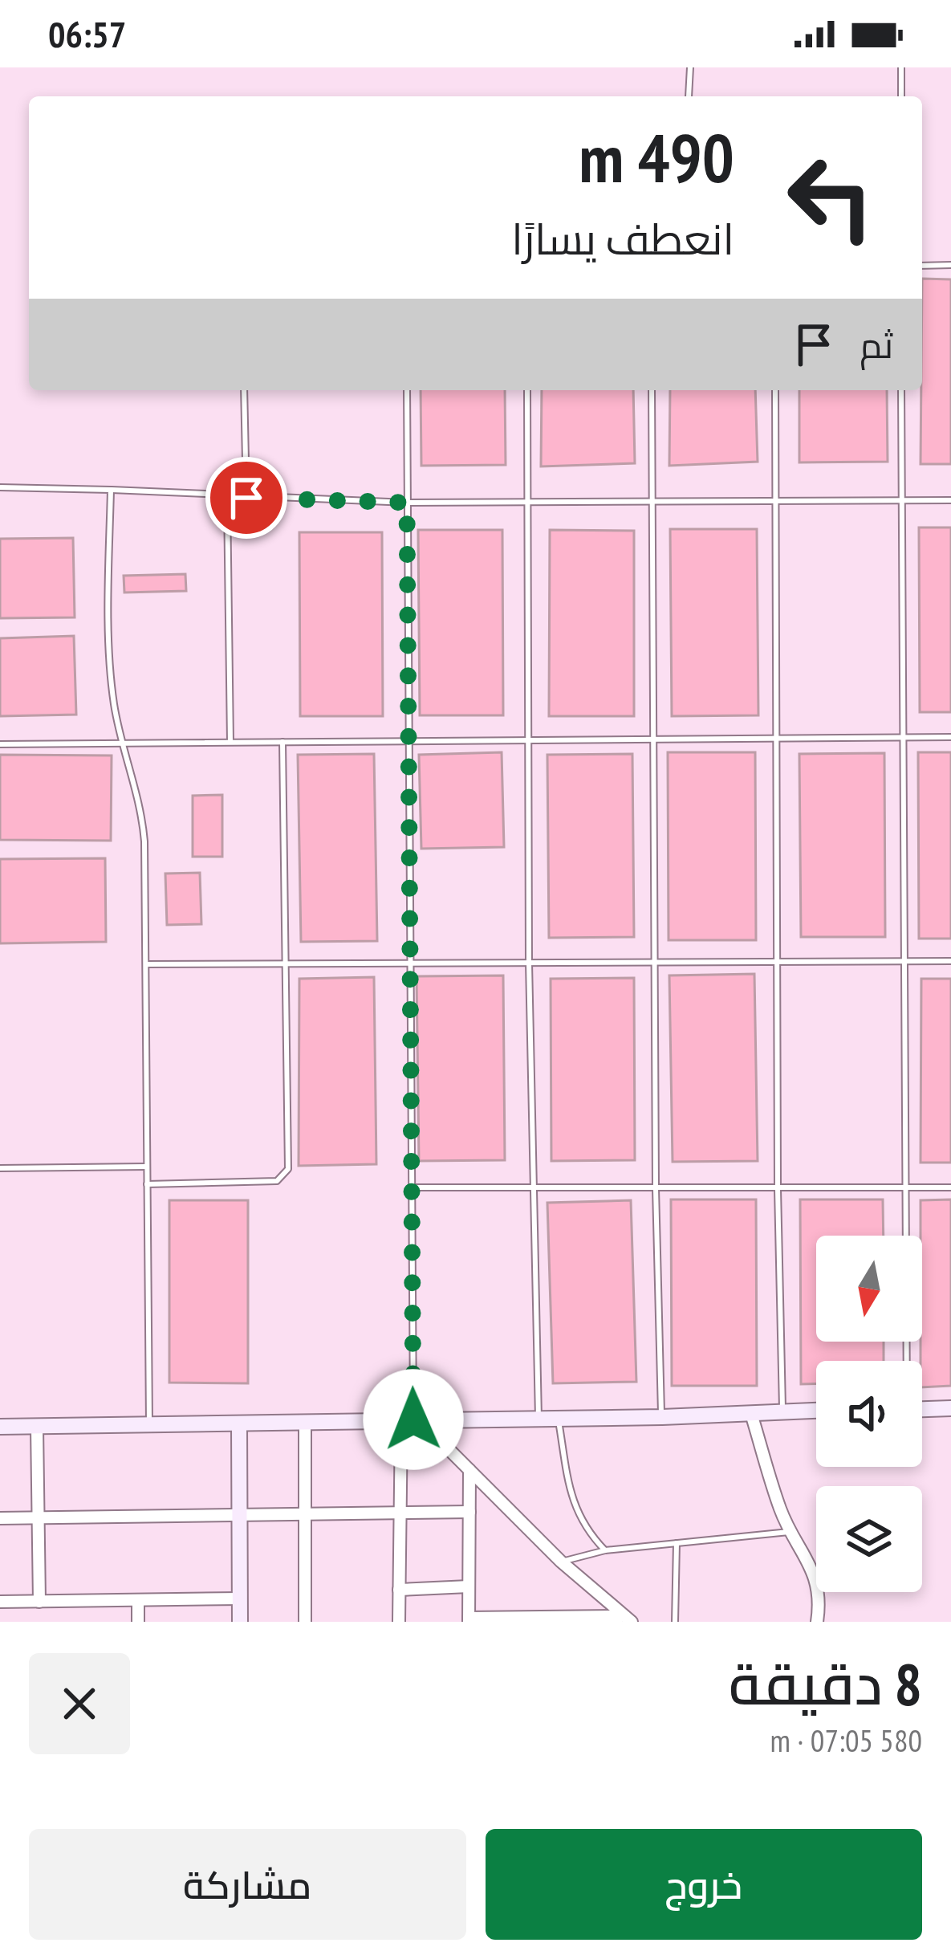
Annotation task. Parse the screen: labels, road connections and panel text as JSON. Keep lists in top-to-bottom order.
{
  "north": "bottom",
  "page": {
    "status": "06:57",
    "turn": ["490 m", "انعطف يسارًا"],
    "then": "ثم",
    "heading": ["8 دقيقة", "580 m · 07:05"],
    "buttons": ["خروج", "مشاركة"]
  }
}
